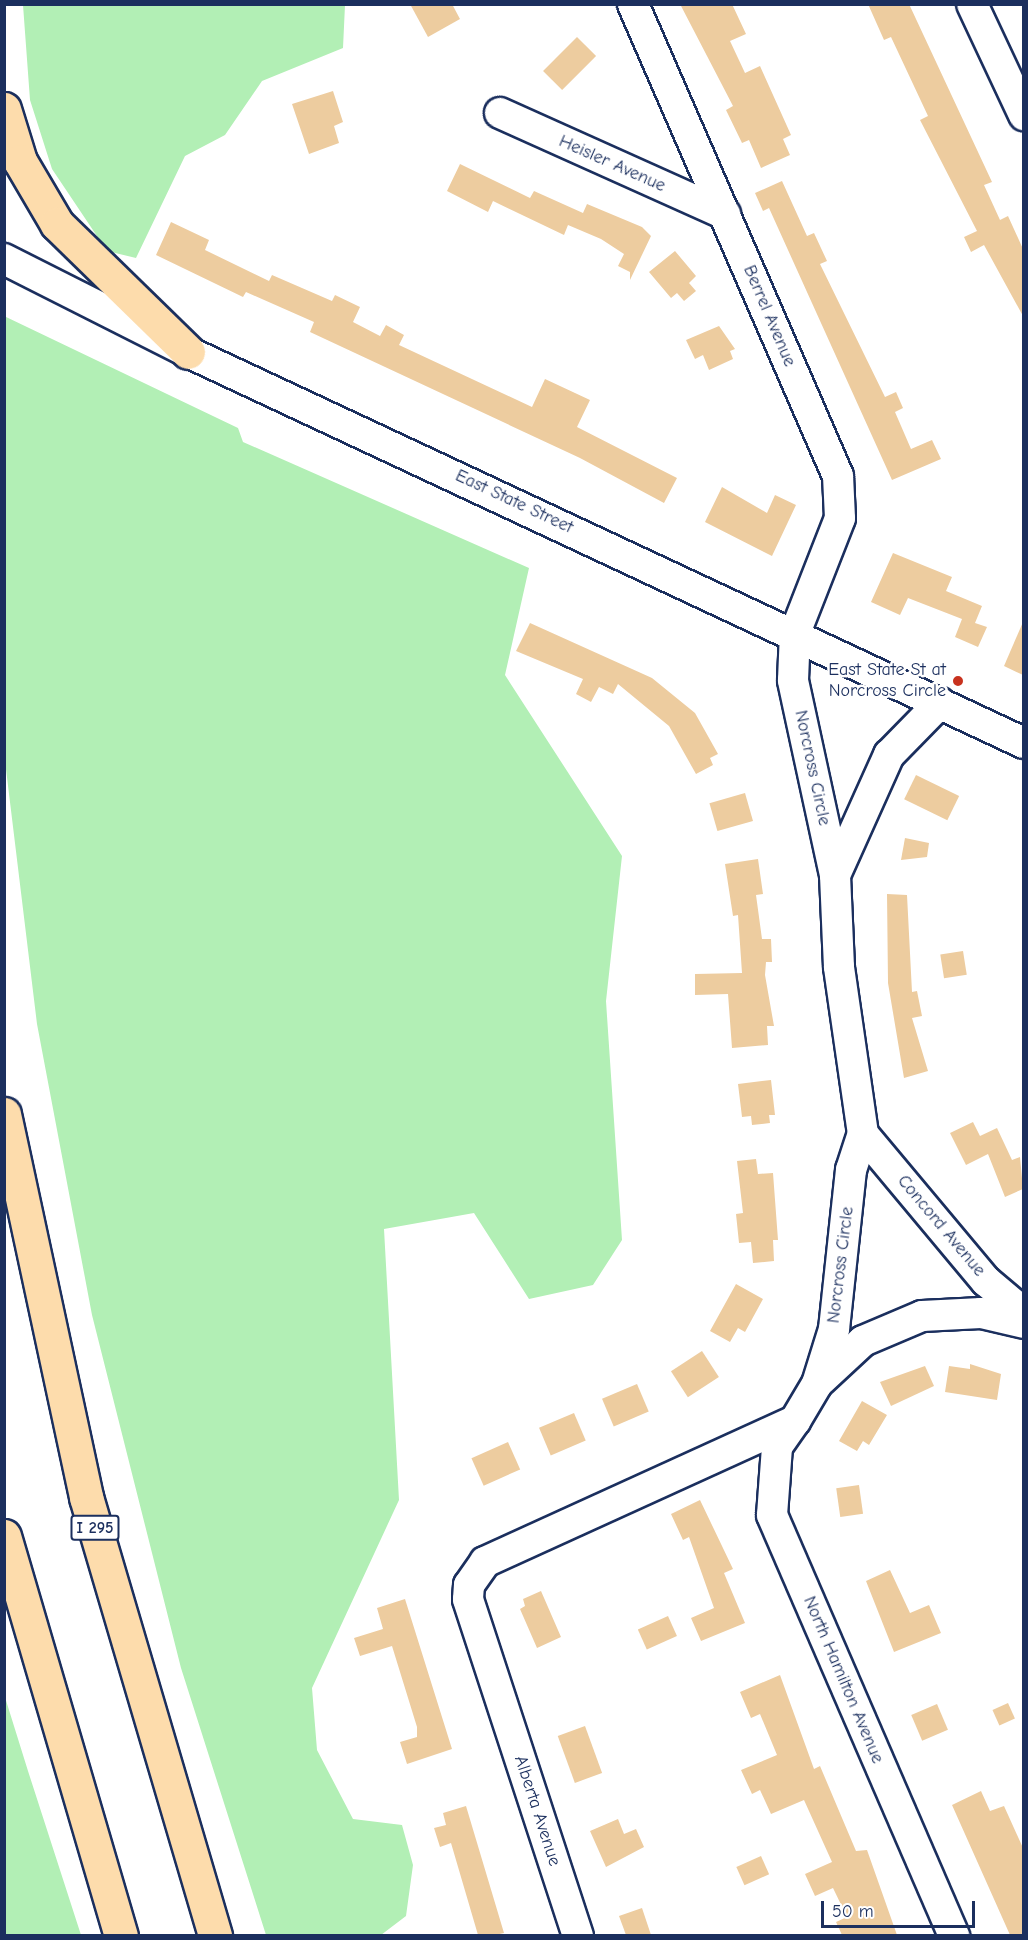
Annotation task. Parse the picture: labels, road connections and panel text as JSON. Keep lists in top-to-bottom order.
{
  "streets": {
    "highway": ["I 295"],
    "street": [
      "Heisler Avenue",
      "Berrel Avenue",
      "East State Street",
      "Norcross Circle",
      "Concord Avenue",
      "North Hamilton Avenue",
      "Alberta Avenue"
    ]
  },
  "crossings": [
    ["Heisler Avenue", "Berrel Avenue"],
    ["Berrel Avenue", "East State Street"],
    ["Berrel Avenue", "Norcross Circle"],
    ["East State Street", "Norcross Circle"],
    ["Norcross Circle", "Concord Avenue"],
    ["Norcross Circle", "North Hamilton Avenue"],
    ["Norcross Circle", "Alberta Avenue"],
    ["North Hamilton Avenue", "Alberta Avenue"]
  ],
  "places": ["East State St at Norcross Circle"],
  "scale_bar": "50 m"
}
